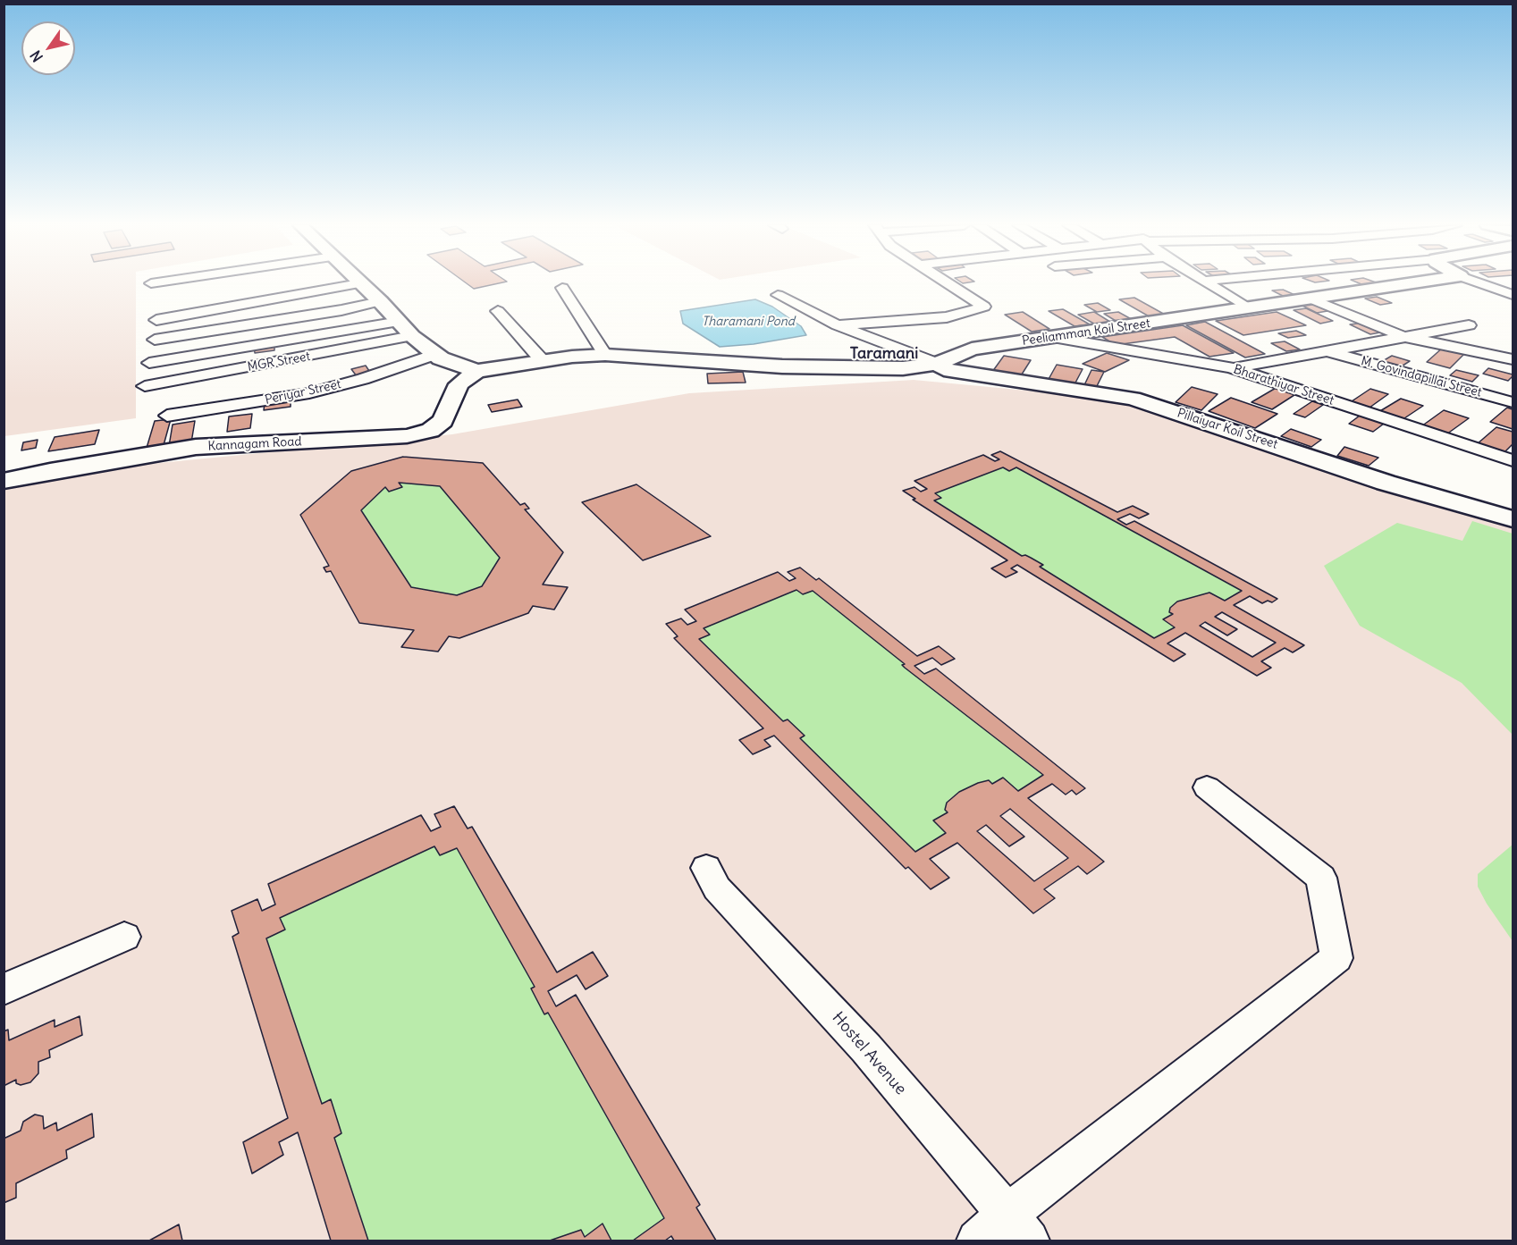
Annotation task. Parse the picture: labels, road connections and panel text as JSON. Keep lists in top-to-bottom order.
{
  "streets": {
    "street": [
      "Peeliamman Koil Street",
      "MGR Street",
      "M. Govindapillai Street",
      "Bharathiyar Street",
      "Periyar Street",
      "Pillaiyar Koil Street",
      "Kannagam Road",
      "Hostel Avenue"
    ]
  },
  "crossings": [
    ["Peeliamman Koil Street", "Bharathiyar Street"],
    ["Peeliamman Koil Street", "Pillaiyar Koil Street"],
    ["Peeliamman Koil Street", "Kannagam Road"]
  ],
  "districts": ["Taramani"],
  "water": ["Tharamani Pond"],
  "north": "bottom left"
}
